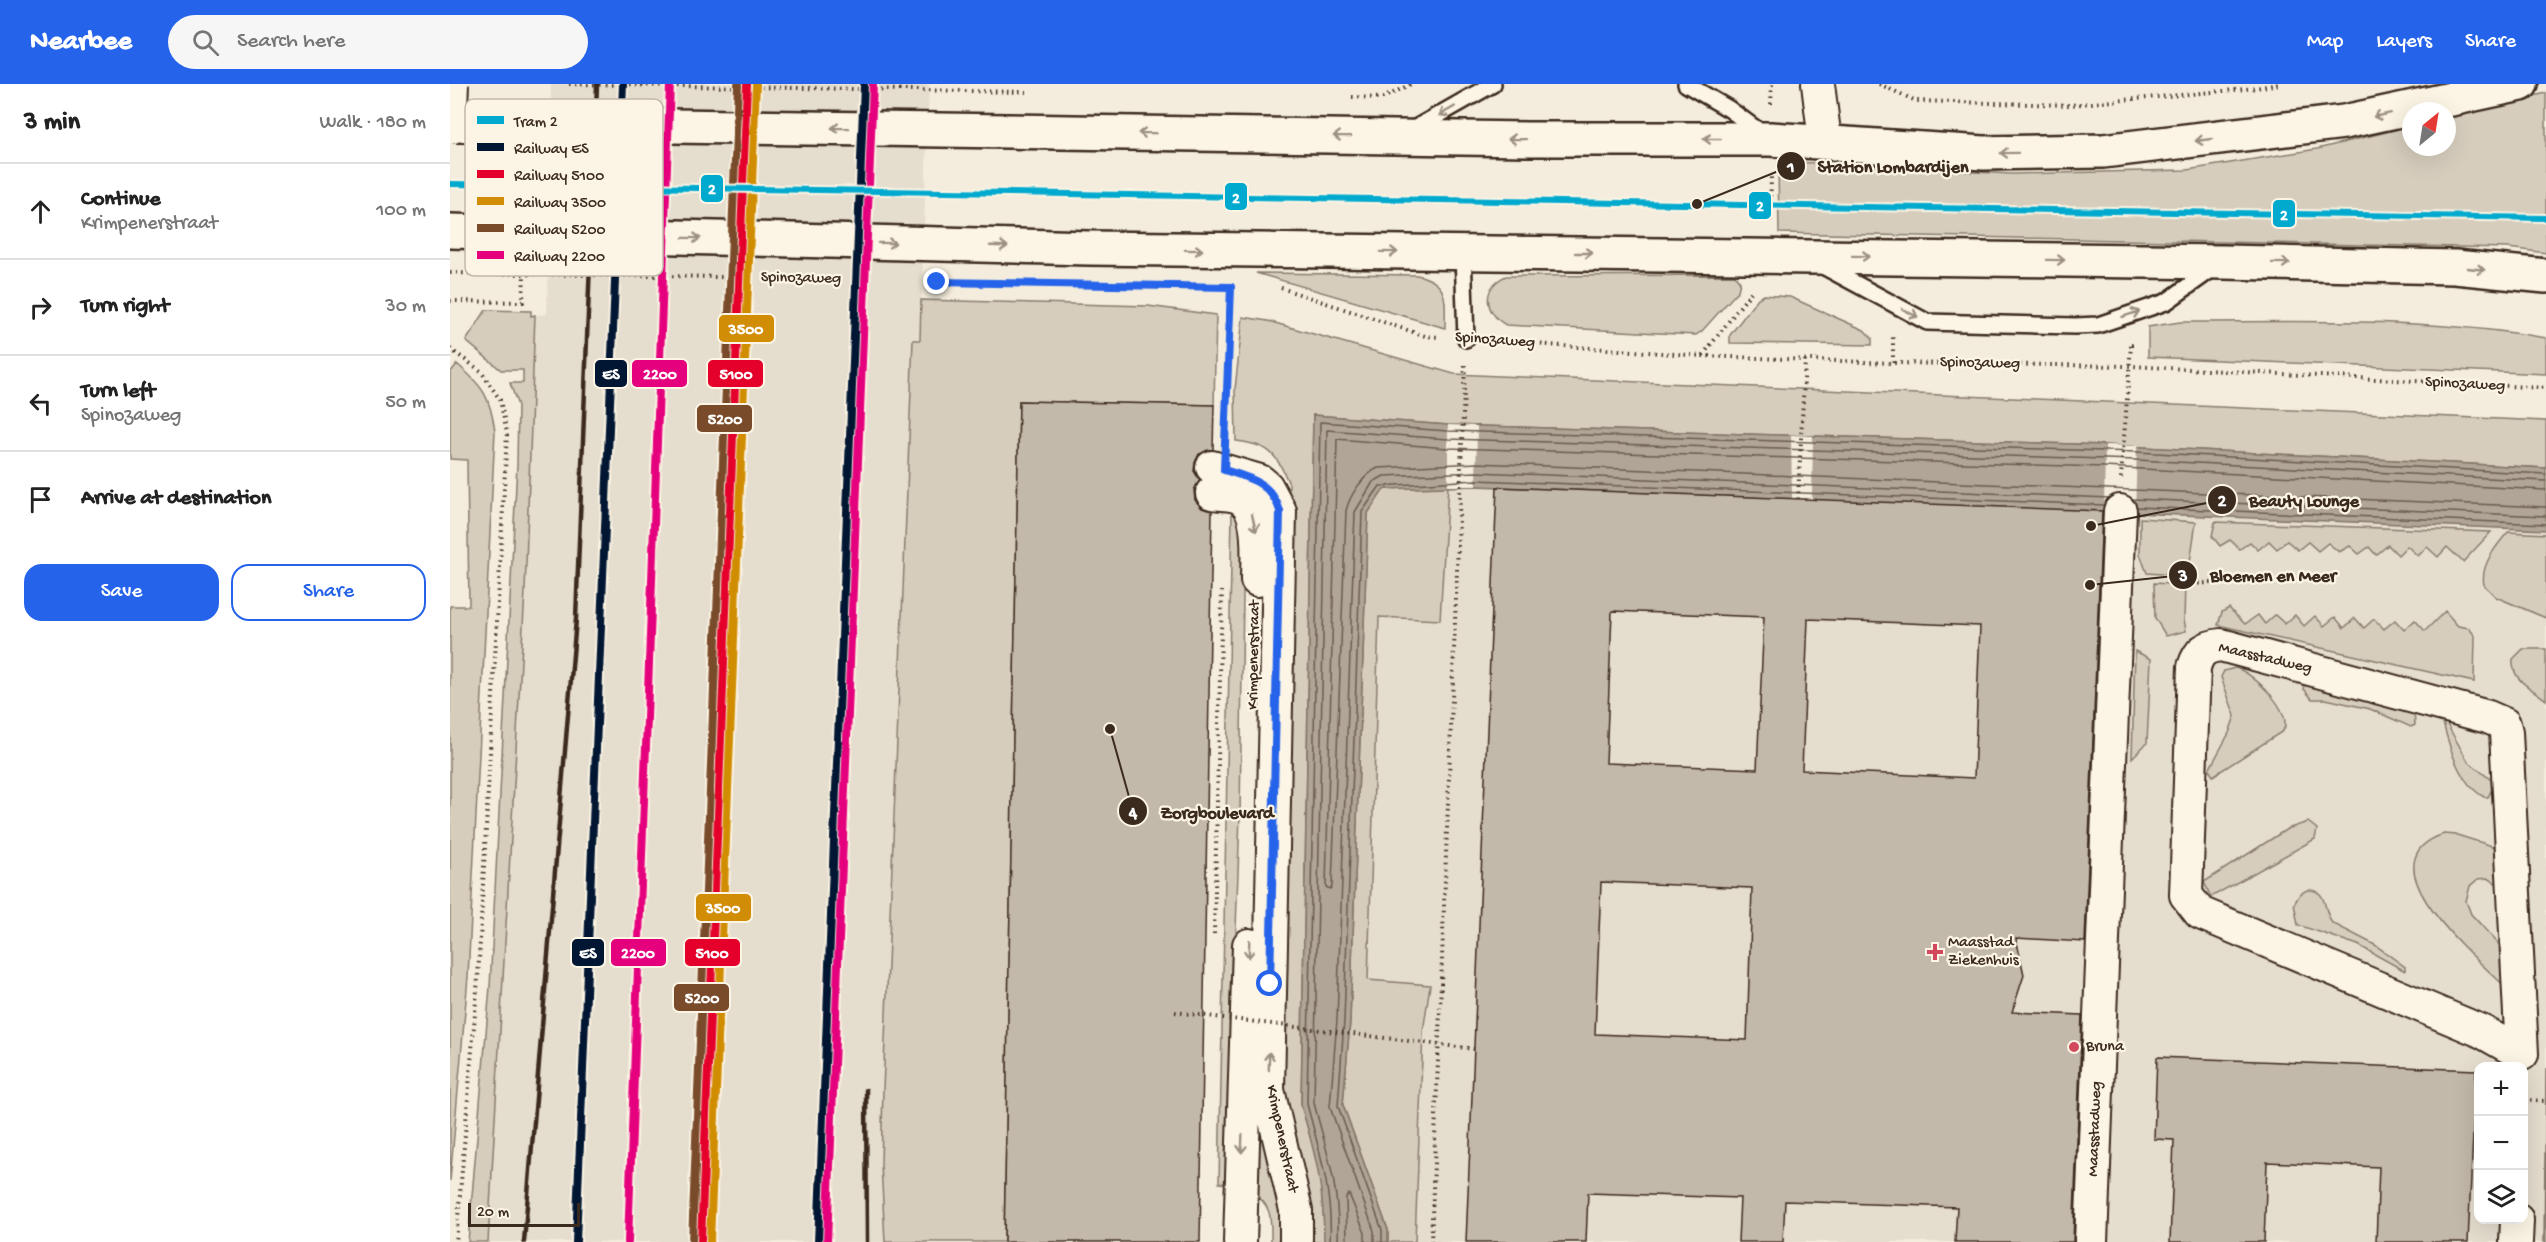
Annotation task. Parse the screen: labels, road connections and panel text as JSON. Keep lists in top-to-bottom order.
{
  "streets": {
    "street": ["Krimpenerstraat", "Maasstadweg"],
    "path": ["Spinozaweg"]
  },
  "places": {
    "other": [
      "Station Lombardijen",
      "Beauty Lounge",
      "Bloemen en Meer",
      "Zorgboulevard",
      "Bruna"
    ],
    "health": ["Maasstad Ziekenhuis"]
  },
  "lines": [
    "rail line ES",
    "rail line 5100",
    "rail line 3500",
    "rail line 5200",
    "rail line 2200",
    "tram line 2"
  ],
  "legend": [
    "Tram 2",
    "Railway ES",
    "Railway 5100",
    "Railway 3500",
    "Railway 5200",
    "Railway 2200"
  ],
  "scale_bar": "20 m",
  "north": "top right",
  "page": {
    "header": "Nearbee",
    "search": "Search here",
    "nav": ["Map", "Layers", "Share"],
    "heading": ["3 min", "Walk · 180 m"],
    "list": [
      ["Continue", "Krimpenerstraat", "100 m"],
      ["Turn right", "30 m"],
      ["Turn left", "Spinozaweg", "50 m"],
      "Arrive at destination"
    ],
    "buttons": ["Save", "Share"],
    "map_buttons": ["+", "−"],
    "scale": "20 m"
  }
}
